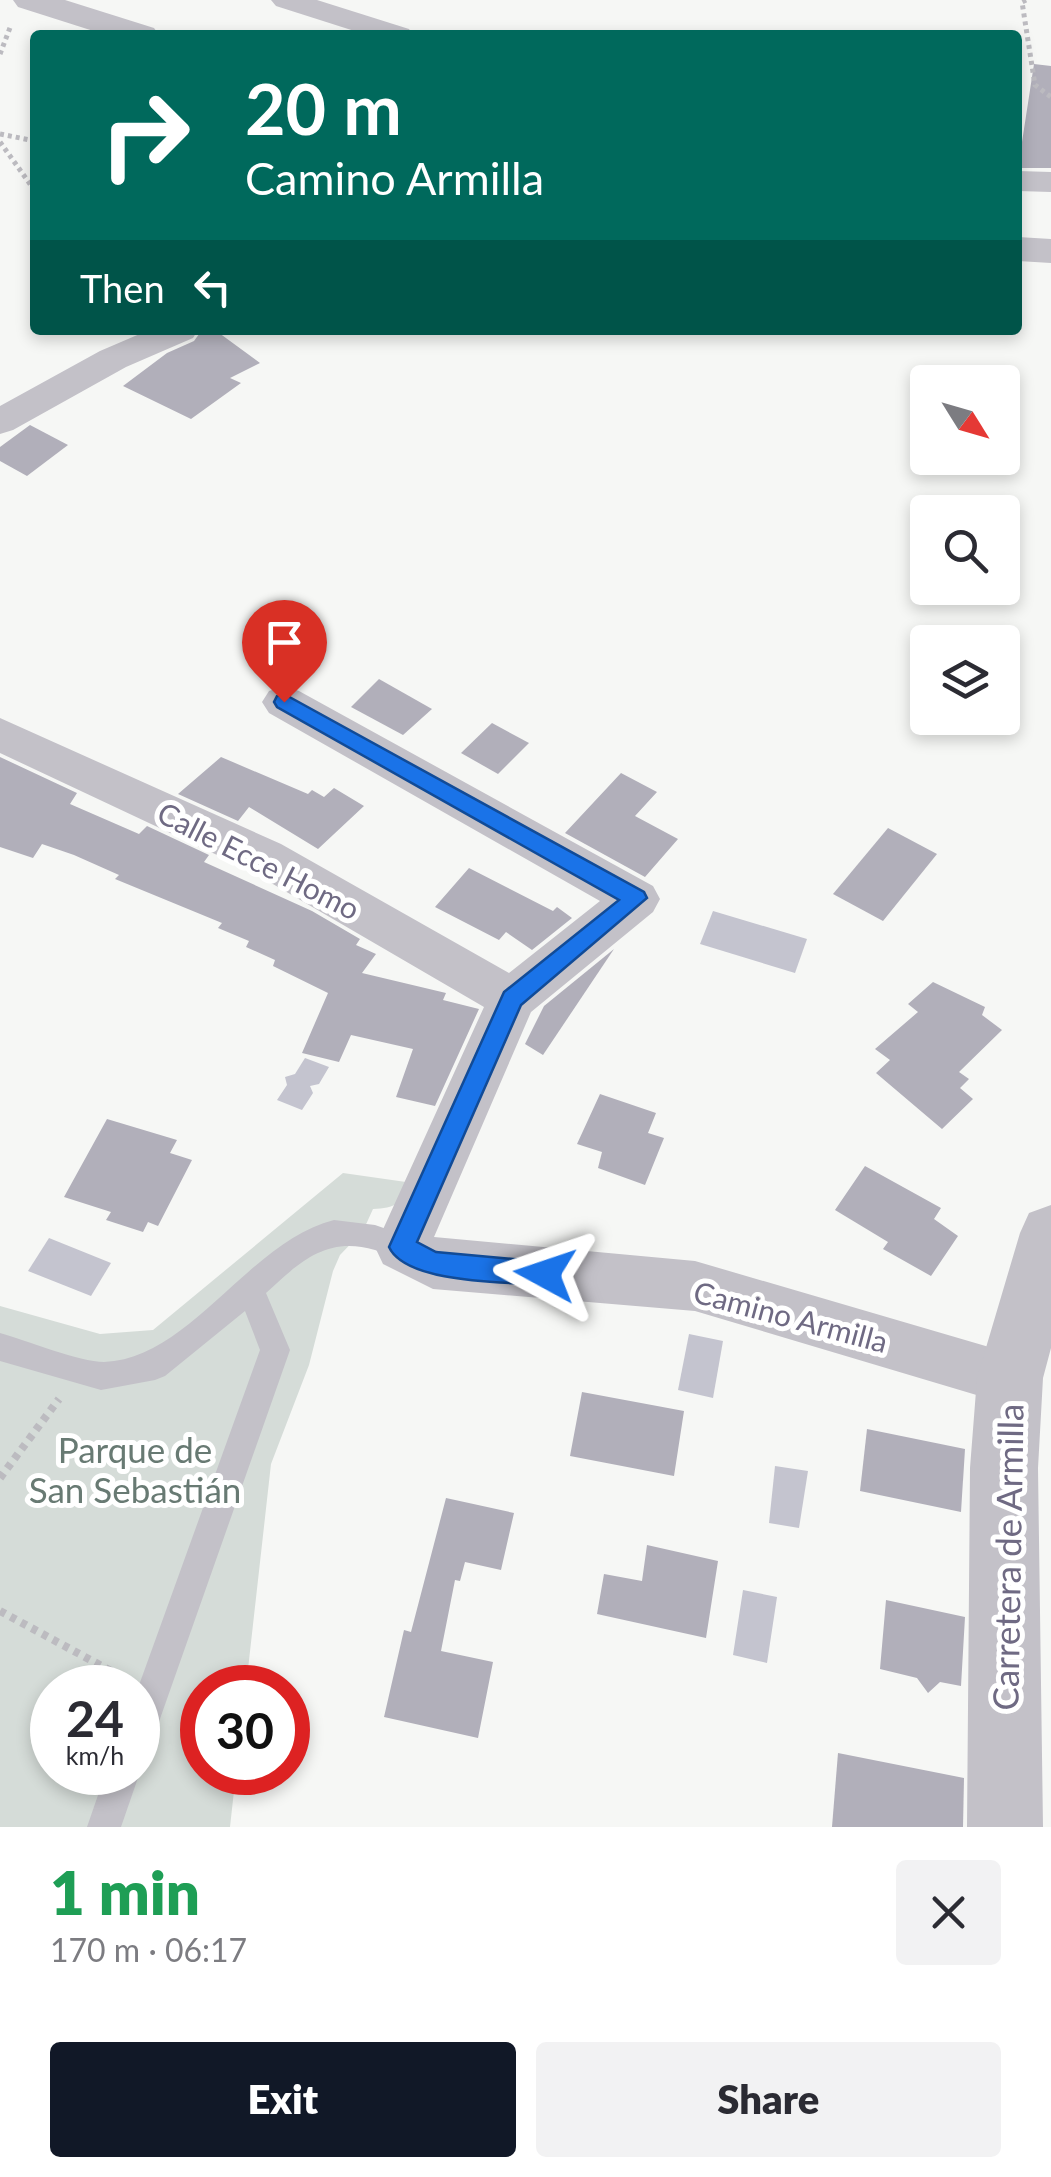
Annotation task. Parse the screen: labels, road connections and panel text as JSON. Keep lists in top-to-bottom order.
{
  "streets": {
    "street": ["Calle Ecce Homo", "Camino Armilla", "Carretera de Armilla"]
  },
  "crossings": [
    ["Camino Armilla", "Carretera de Armilla"]
  ],
  "parks": ["Parque de San Sebastián"],
  "north": "bottom right",
  "page": {
    "turn": ["20 m", "Camino Armilla"],
    "then": "Then",
    "speed": "24 km/h",
    "limit": "30",
    "heading": ["1 min", "170 m · 06:17"],
    "buttons": ["Exit", "Share"]
  }
}
